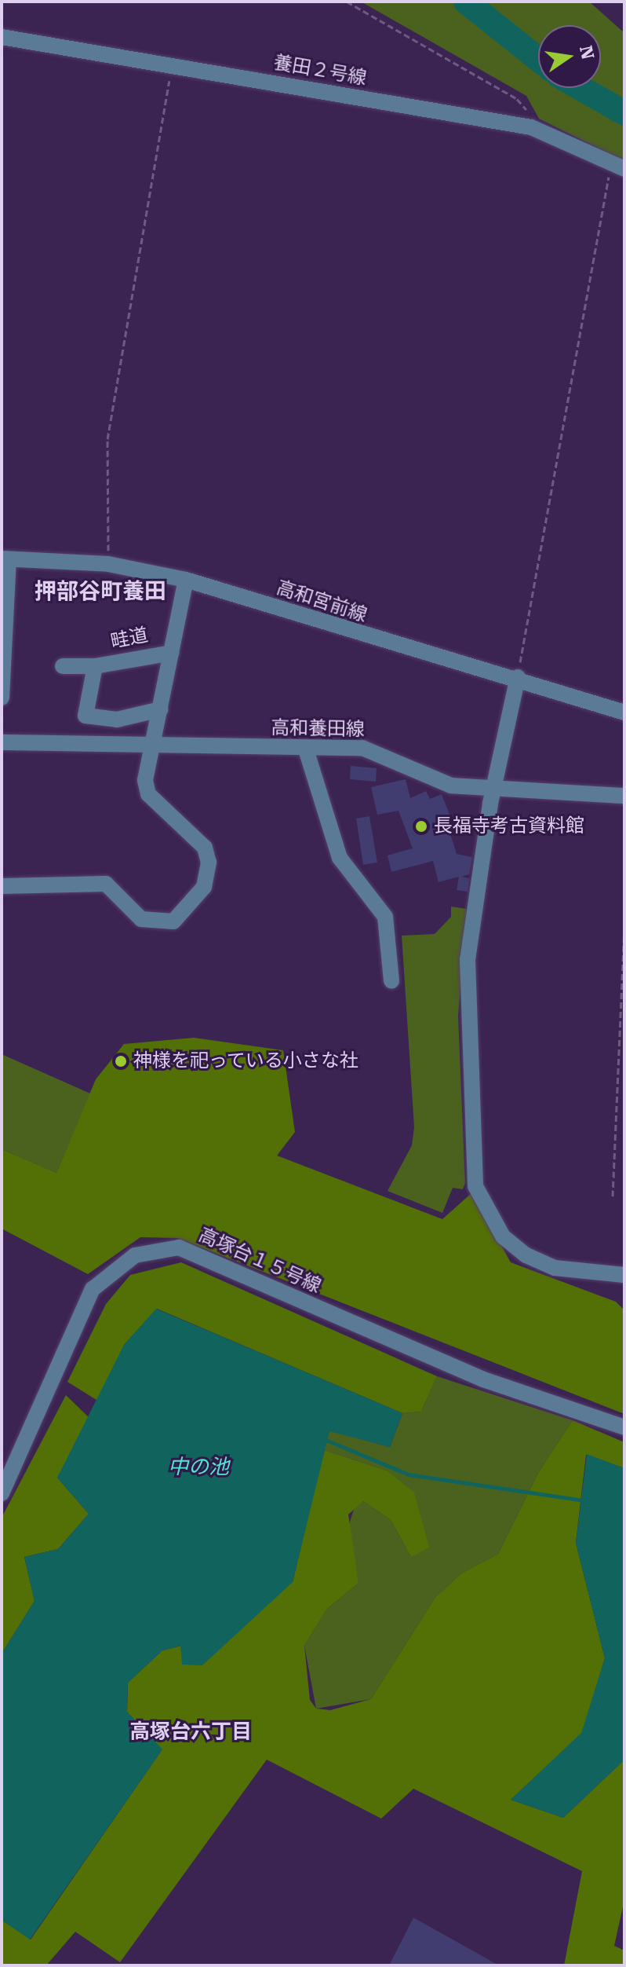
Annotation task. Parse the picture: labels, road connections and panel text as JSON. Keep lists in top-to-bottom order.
{
  "streets": {
    "street": [
      "養田２号線",
      "高和宮前線",
      "畦道",
      "高和養田線",
      "高塚台１５号線"
    ]
  },
  "crossings": [
    ["畦道", "高和養田線"]
  ],
  "districts": ["押部谷町養田", "高塚台六丁目"],
  "water": ["中の池"],
  "places": ["長福寺考古資料館", "神様を祀っている小さな社"],
  "north": "right"
}
